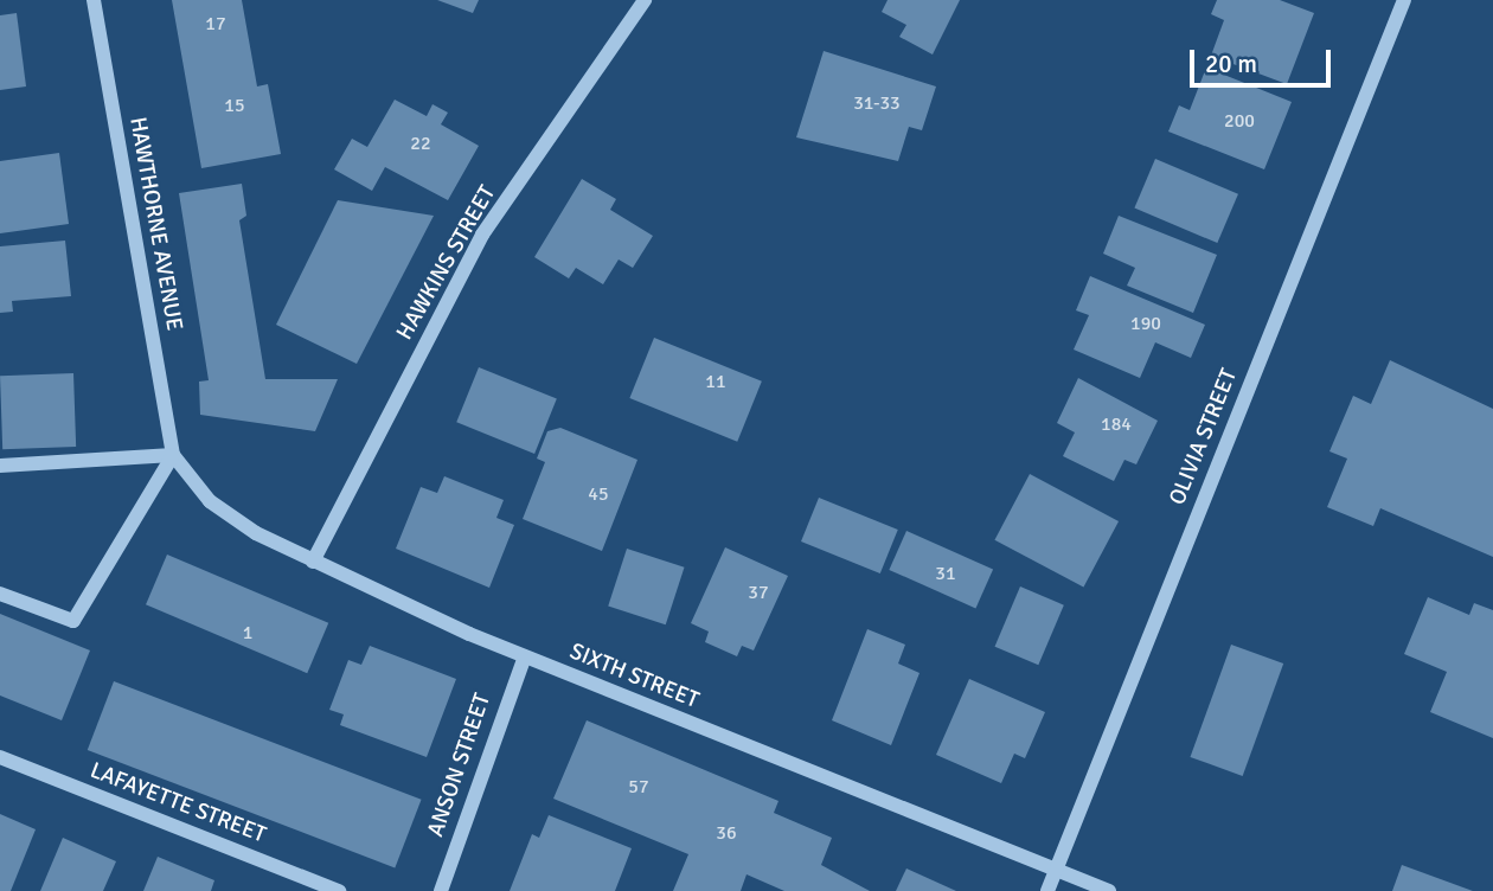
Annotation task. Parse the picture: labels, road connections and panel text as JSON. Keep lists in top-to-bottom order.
{
  "streets": {
    "street": [
      "HAWTHORNE AVENUE",
      "HAWKINS STREET",
      "OLIVIA STREET",
      "SIXTH STREET",
      "ANSON STREET",
      "LAFAYETTE STREET"
    ]
  },
  "crossings": [
    ["HAWTHORNE AVENUE", "SIXTH STREET"],
    ["HAWKINS STREET", "SIXTH STREET"],
    ["OLIVIA STREET", "SIXTH STREET"],
    ["SIXTH STREET", "ANSON STREET"]
  ],
  "house_numbers": [
    "17",
    "31-33",
    "15",
    "200",
    "22",
    "190",
    "11",
    "184",
    "45",
    "31",
    "37",
    "1",
    "57",
    "36"
  ],
  "scale_bar": "20 m"
}
